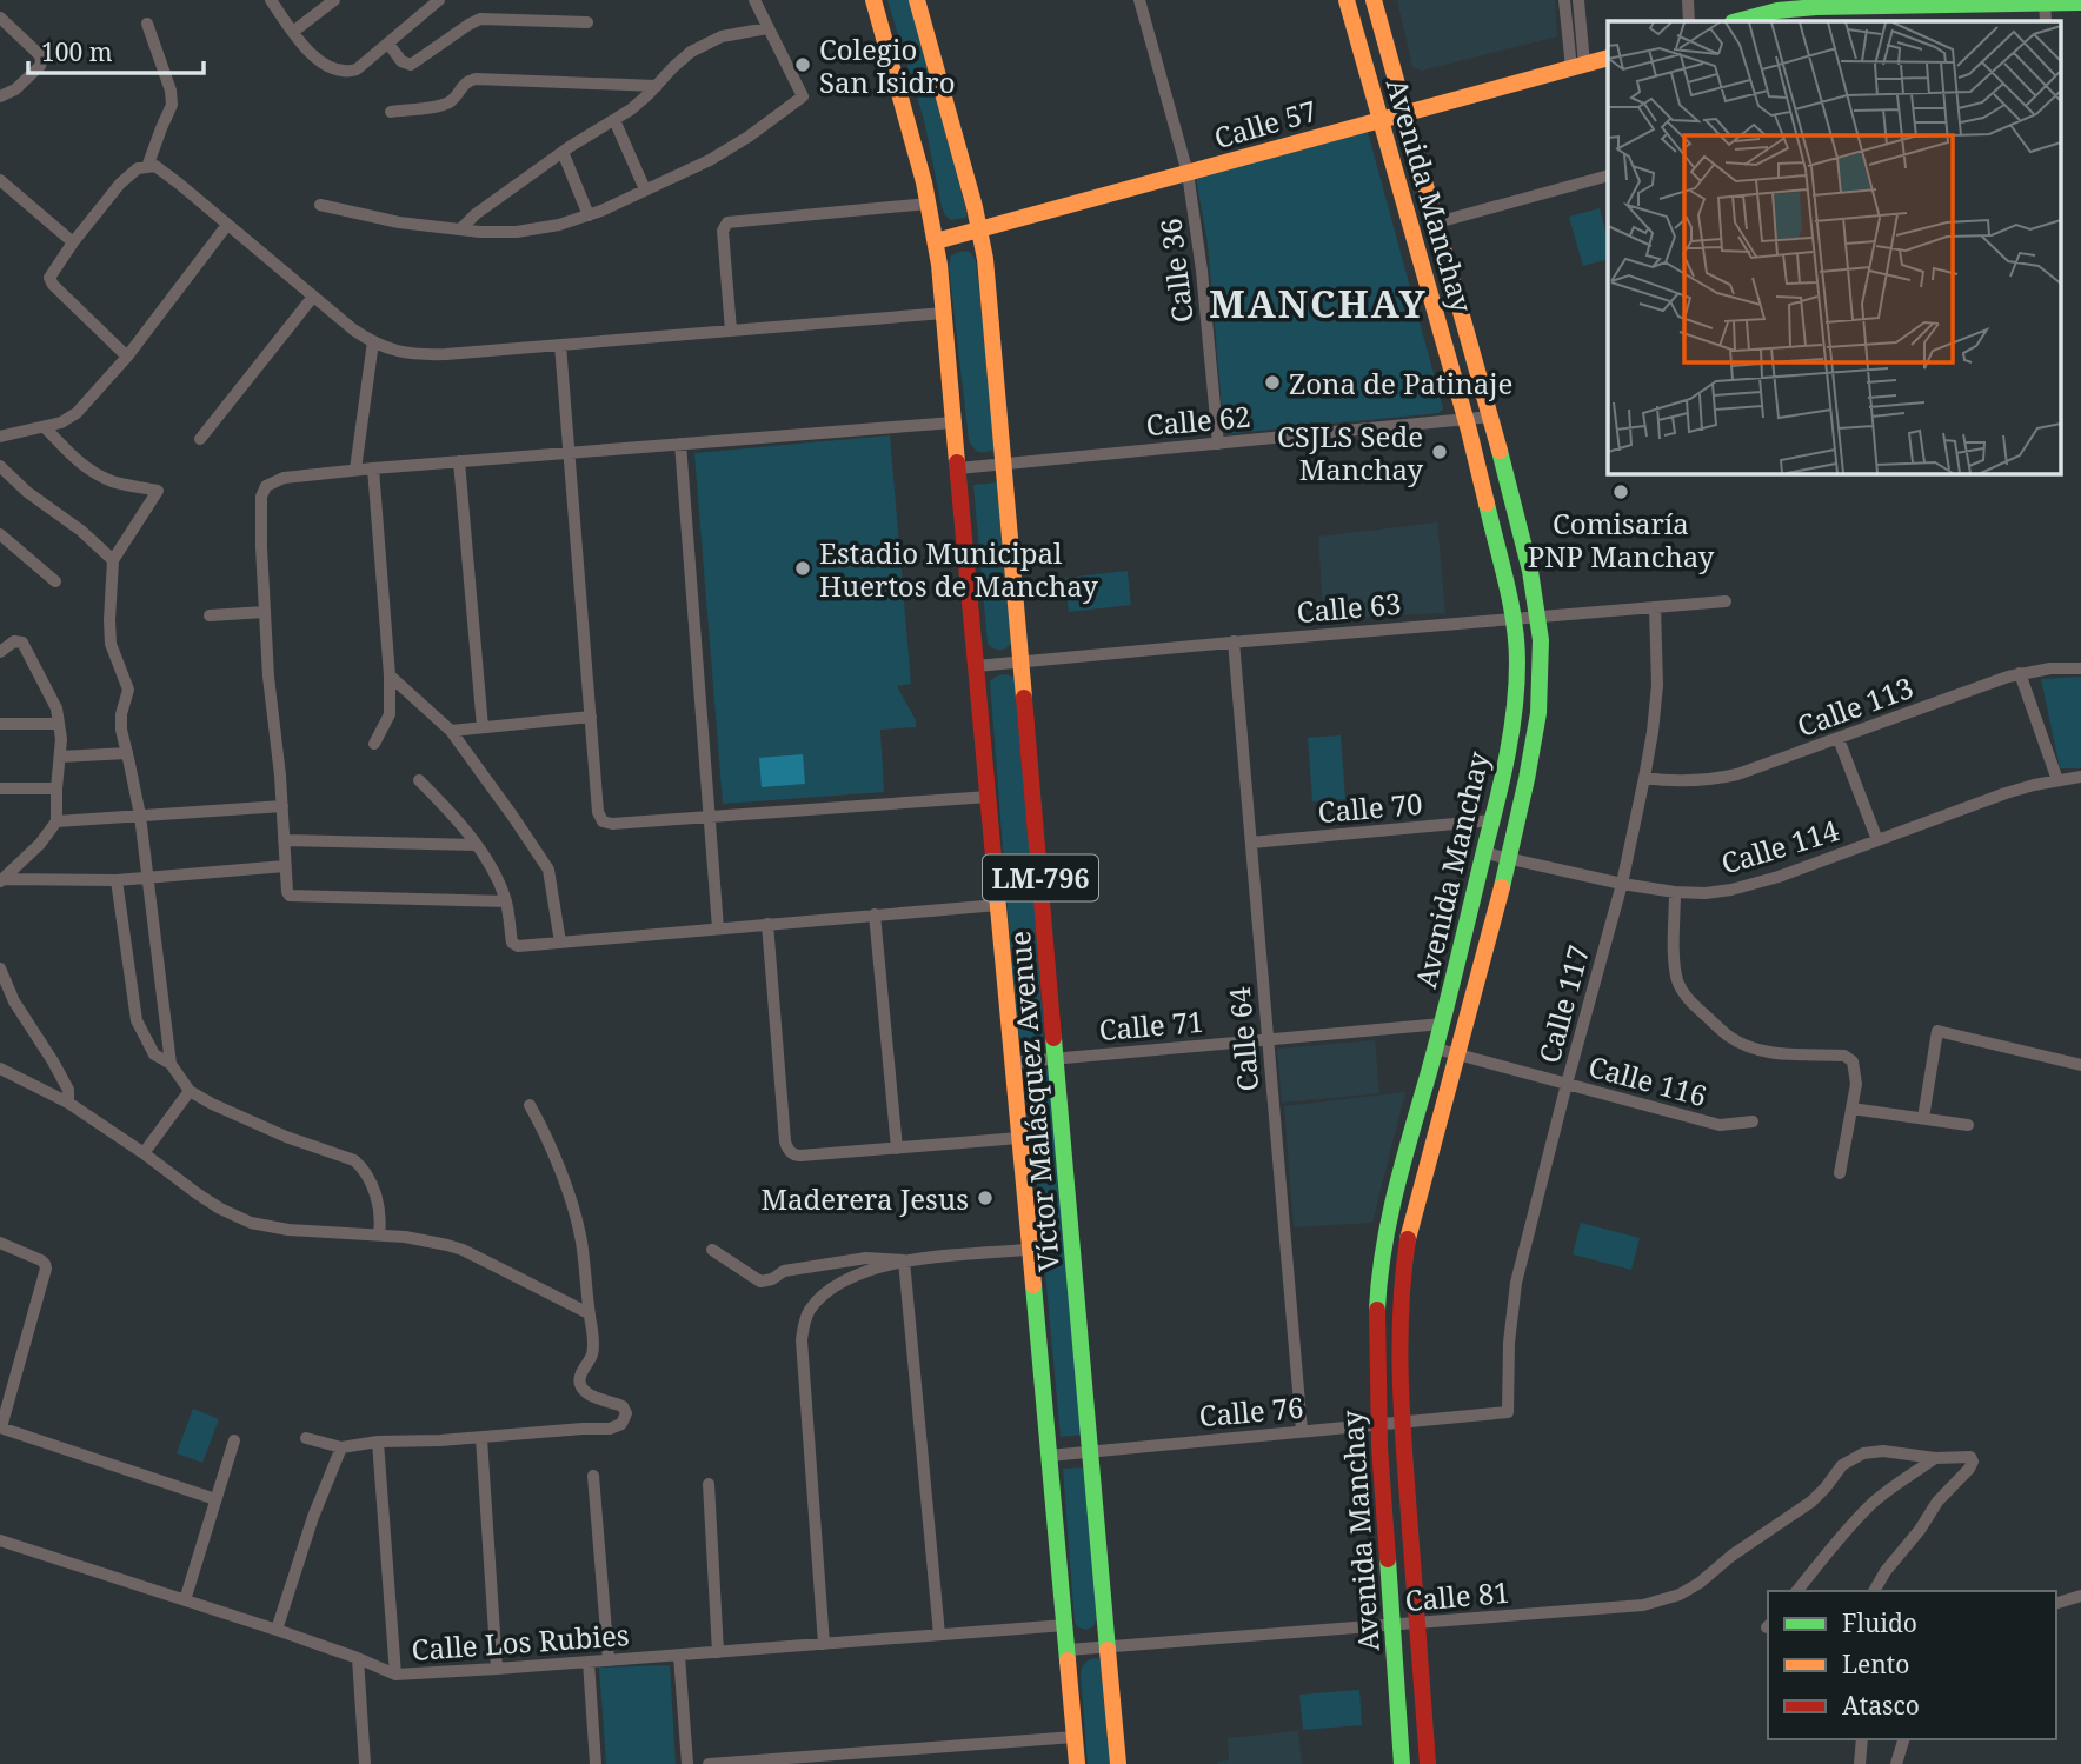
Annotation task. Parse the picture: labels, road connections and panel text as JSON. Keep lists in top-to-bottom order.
{
  "streets": {
    "street": [
      "Calle 57",
      "Avenida Manchay",
      "Calle 36",
      "Calle 62",
      "Calle 63",
      "Calle 113",
      "Calle 70",
      "Calle 114",
      "LM-796",
      "Calle 117",
      "Calle 71",
      "Calle 64",
      "Calle 116",
      "Víctor Malásquez Avenue",
      "Calle 76",
      "Calle 81",
      "Calle Los Rubies"
    ]
  },
  "crossings": [
    ["Calle 57", "Avenida Manchay"],
    ["Calle 57", "Calle 36"],
    ["Calle 57", "Víctor Malásquez Avenue"],
    ["Avenida Manchay", "Calle 62"],
    ["Avenida Manchay", "Calle 63"],
    ["Avenida Manchay", "Calle 70"],
    ["Avenida Manchay", "Calle 114"],
    ["Avenida Manchay", "Calle 71"],
    ["Avenida Manchay", "Calle 116"],
    ["Avenida Manchay", "Calle 76"],
    ["Avenida Manchay", "Calle 81"],
    ["Calle 36", "Calle 62"],
    ["Calle 62", "Víctor Malásquez Avenue"],
    ["Calle 63", "Calle 117"],
    ["Calle 63", "Calle 64"],
    ["Calle 63", "Víctor Malásquez Avenue"],
    ["Calle 113", "Calle 117"],
    ["Calle 70", "Calle 64"],
    ["Calle 114", "Calle 117"],
    ["Calle 117", "Calle 116"],
    ["Calle 117", "Calle 76"],
    ["Calle 71", "Calle 64"],
    ["Calle 71", "Víctor Malásquez Avenue"],
    ["Calle 64", "Calle 76"],
    ["Víctor Malásquez Avenue", "Calle 76"],
    ["Víctor Malásquez Avenue", "Calle 81"],
    ["Víctor Malásquez Avenue", "Calle Los Rubies"]
  ],
  "districts": ["MANCHAY"],
  "places": [
    "Colegio San Isidro",
    "Zona de Patinaje",
    "CSJLS Sede Manchay",
    "Comisaría PNP Manchay",
    "Estadio Municipal Huertos de Manchay",
    "Maderera Jesus"
  ],
  "legend": ["Fluido", "Lento", "Atasco"],
  "scale_bar": "100 m"
}
